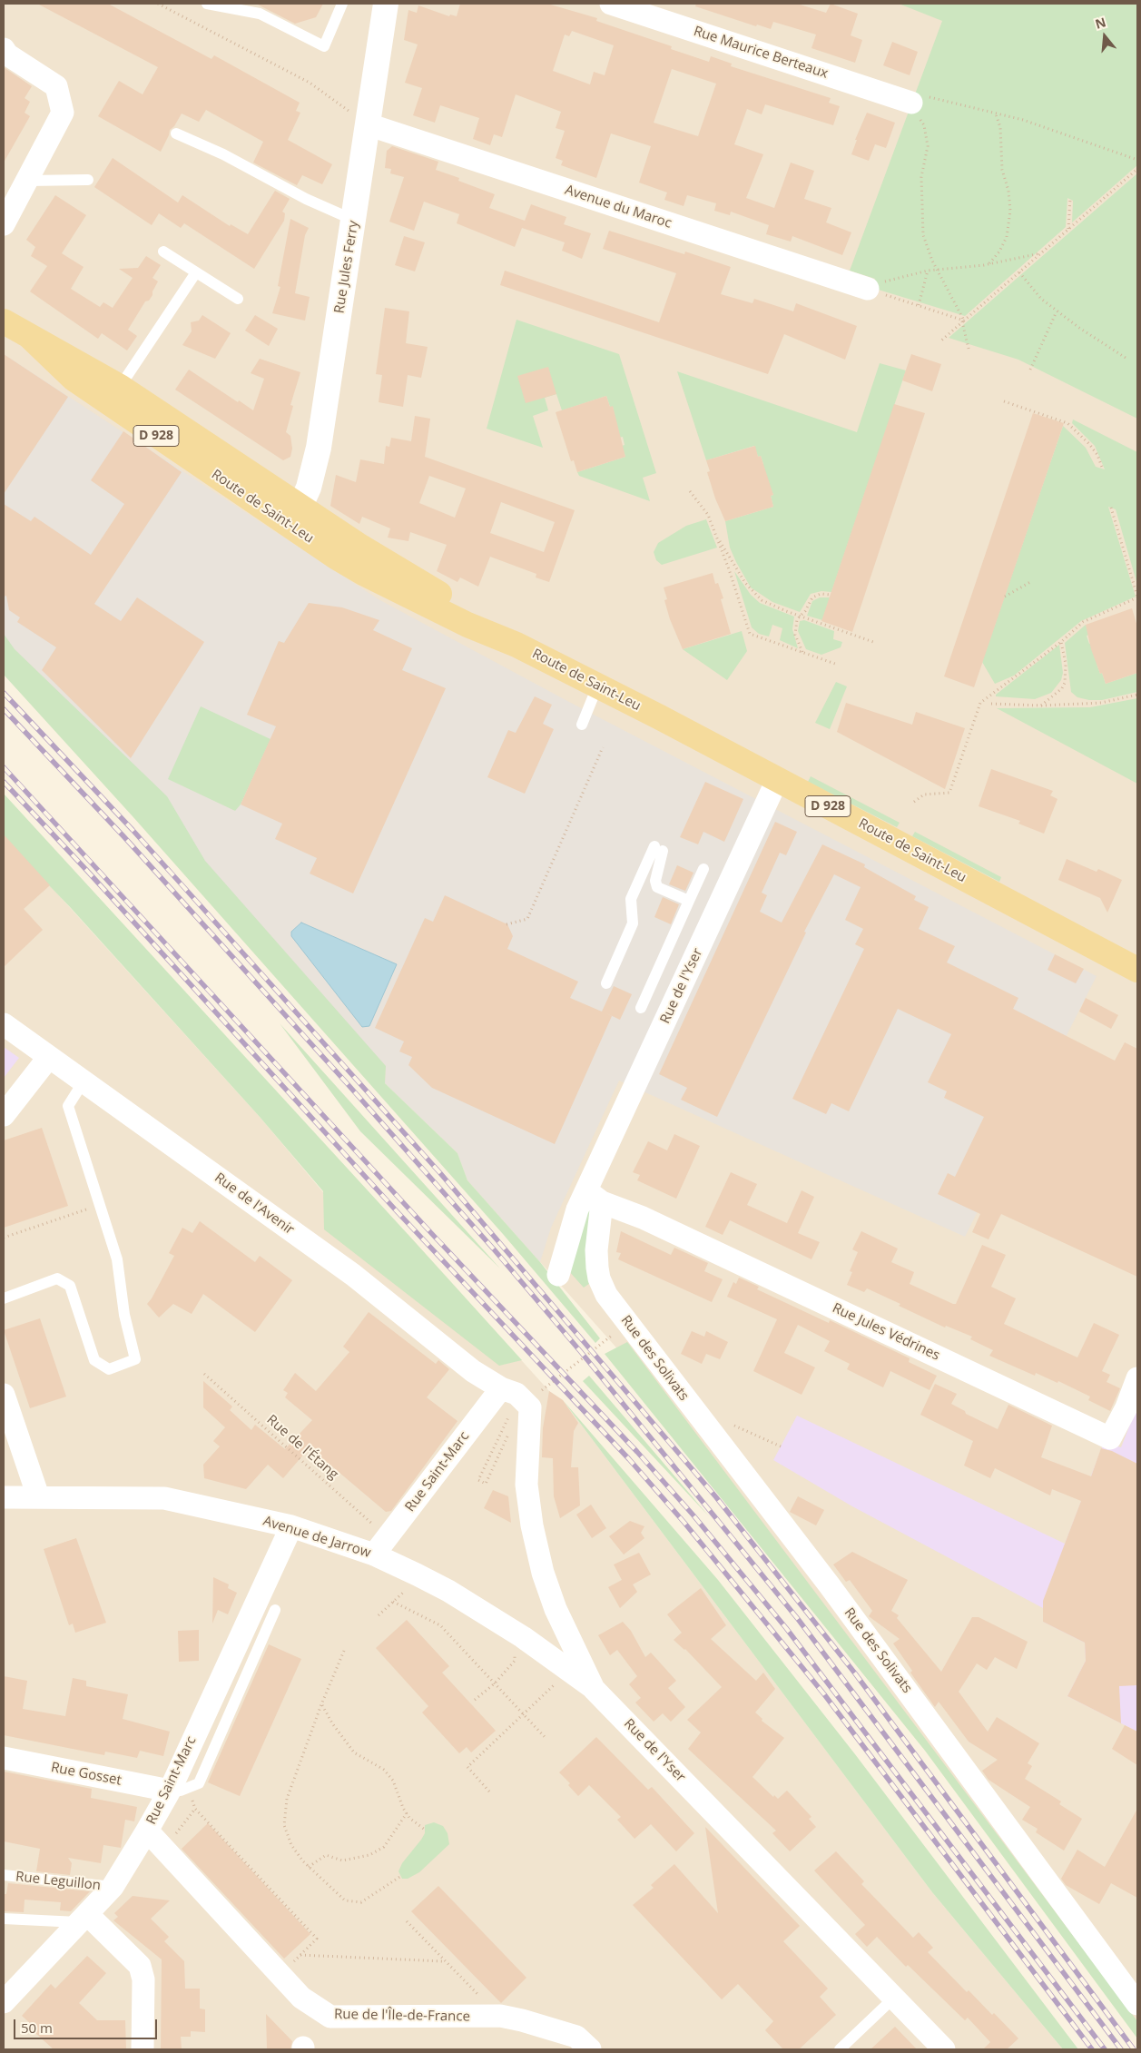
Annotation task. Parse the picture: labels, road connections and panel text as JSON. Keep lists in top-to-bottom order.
{
  "streets": {
    "main road": ["D 928", "Route de Saint-Leu"],
    "street": [
      "Rue Maurice Berteaux",
      "Avenue du Maroc",
      "Rue Jules Ferry",
      "Rue de l'Yser",
      "Rue de l'Avenir",
      "Rue Jules Védrines",
      "Rue des Solivats",
      "Rue Saint-Marc",
      "Avenue de Jarrow",
      "Rue Gosset",
      "Rue de l'Île-de-France"
    ],
    "lane": ["Rue Leguillon"],
    "path": ["Rue de l'Étang"]
  },
  "crossings": [
    ["Avenue du Maroc", "Rue Jules Ferry"],
    ["Rue Jules Ferry", "Route de Saint-Leu"],
    ["Route de Saint-Leu", "Rue de l'Yser"],
    ["Rue de l'Yser", "Rue de l'Avenir"],
    ["Rue de l'Yser", "Rue Jules Védrines"],
    ["Rue de l'Yser", "Rue des Solivats"],
    ["Rue de l'Yser", "Rue Saint-Marc"],
    ["Rue de l'Yser", "Avenue de Jarrow"],
    ["Rue de l'Avenir", "Rue Saint-Marc"],
    ["Rue de l'Étang", "Rue Saint-Marc"],
    ["Rue de l'Étang", "Avenue de Jarrow"],
    ["Rue Saint-Marc", "Avenue de Jarrow"],
    ["Rue Saint-Marc", "Rue Gosset"],
    ["Rue Saint-Marc", "Rue Leguillon"],
    ["Rue Saint-Marc", "Rue de l'Île-de-France"]
  ],
  "scale_bar": "50 m",
  "north": "top"
}
